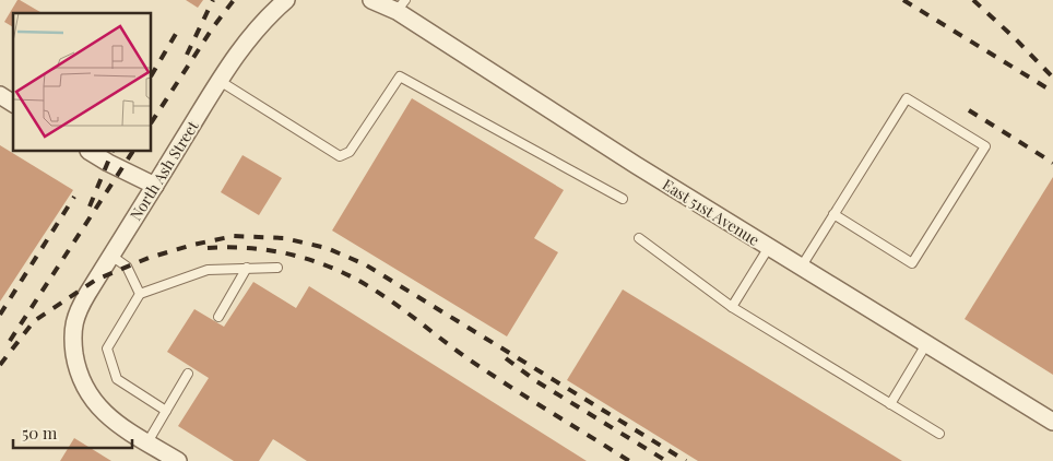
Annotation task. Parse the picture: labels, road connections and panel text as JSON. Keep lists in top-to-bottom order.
{
  "streets": {
    "street": ["North Ash Street", "East 51st Avenue"]
  },
  "scale_bar": "50 m"
}
